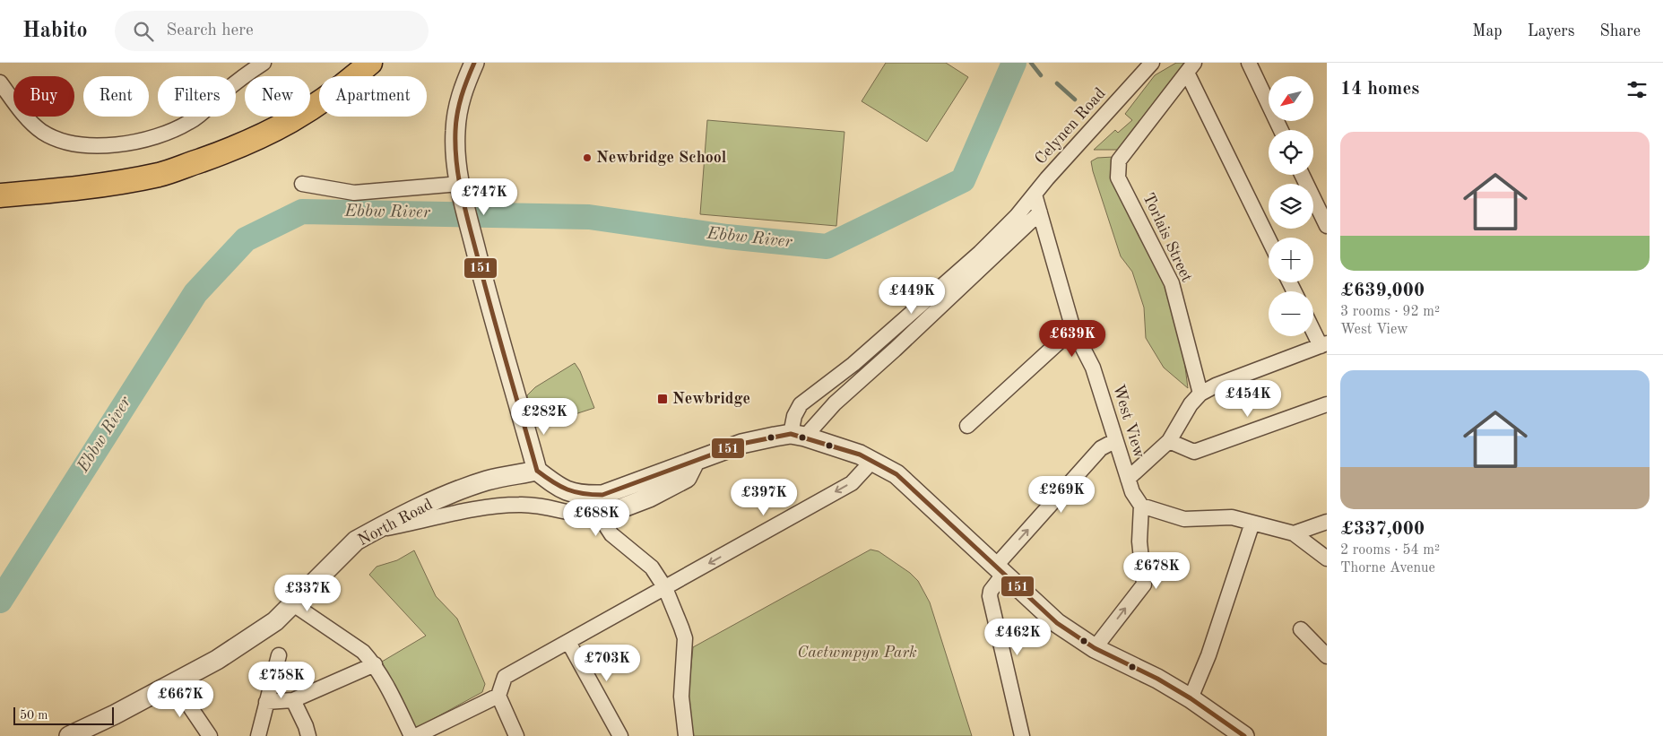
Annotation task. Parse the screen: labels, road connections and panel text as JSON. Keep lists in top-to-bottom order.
{
  "streets": {
    "street": [
      "Celynen Road",
      "Torlais Street",
      "West View",
      "North Road"
    ]
  },
  "crossings": [
    ["Celynen Road", "West View"]
  ],
  "water": ["Ebbw River"],
  "parks": ["Caetwmpyn Park"],
  "places": {
    "other": ["Newbridge School"],
    "transit": ["Newbridge"]
  },
  "lines": ["transit line 151"],
  "scale_bar": "50 m",
  "north": "bottom left",
  "page": {
    "header": "Habito",
    "search": "Search here",
    "nav": ["Map", "Layers", "Share"],
    "heading": "14 homes",
    "map_buttons": ["+", "−"],
    "chip": [
      "Buy",
      "Rent",
      "Filters",
      "New",
      "Apartment"
    ],
    "list": [
      {
        "name": "£639,000",
        "note": "3 rooms · 92 m² · West View"
      },
      {
        "name": "£337,000",
        "note": "2 rooms · 54 m² · Thorne Avenue"
      }
    ],
    "price": [
      "£747K",
      "£449K",
      "£639K",
      "£454K",
      "£282K",
      "£269K",
      "£397K",
      "£688K",
      "£678K",
      "£337K",
      "£462K",
      "£703K",
      "£758K",
      "£667K"
    ],
    "scale": "50 m"
  }
}
